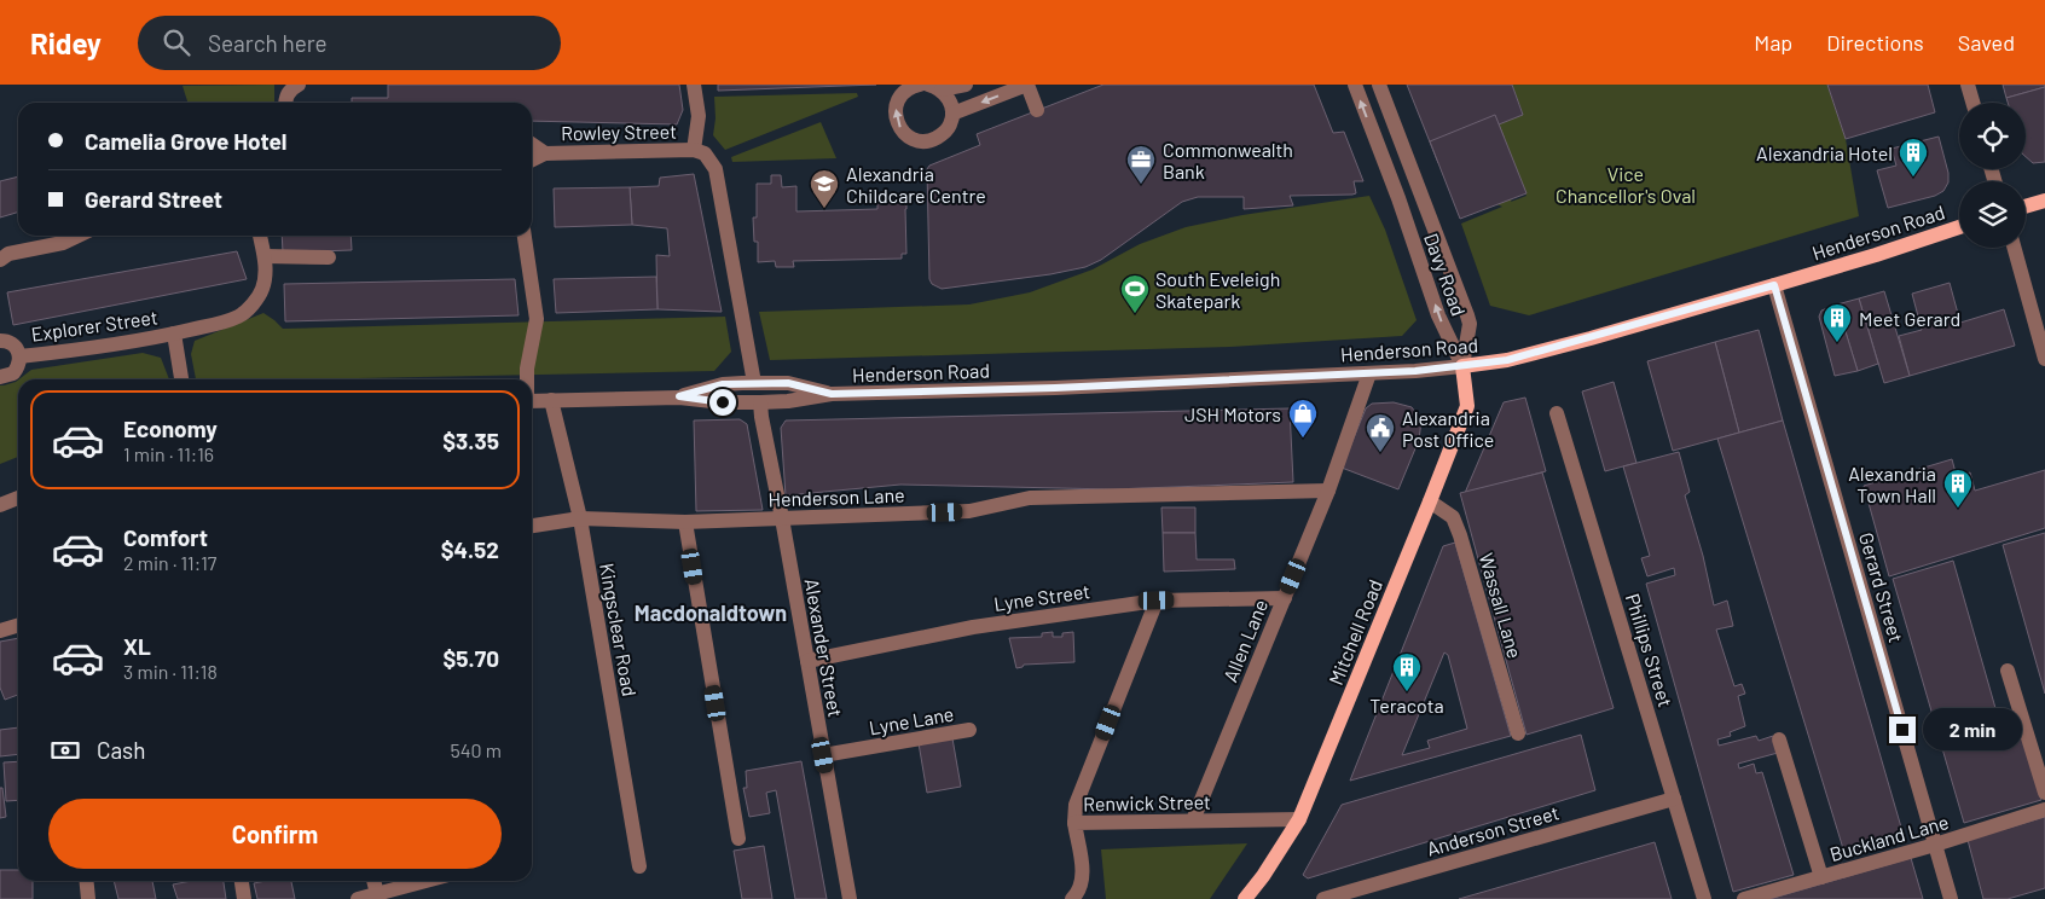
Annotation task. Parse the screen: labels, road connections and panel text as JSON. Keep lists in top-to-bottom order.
{
  "streets": {
    "main road": ["Henderson Road", "Mitchell Road"],
    "street": [
      "Rowley Street",
      "Davy Road",
      "Explorer Street",
      "Henderson Lane",
      "Gerard Street",
      "Lyne Street",
      "Wassall Lane",
      "Kingsclear Road",
      "Allen Lane",
      "Alexander Street",
      "Phillips Street",
      "Lyne Lane",
      "Renwick Street",
      "Anderson Street",
      "Buckland Lane"
    ]
  },
  "crossings": [
    ["Henderson Road", "Davy Road"],
    ["Henderson Road", "Gerard Street"],
    ["Henderson Road", "Kingsclear Road"],
    ["Henderson Road", "Mitchell Road"],
    ["Henderson Road", "Allen Lane"],
    ["Henderson Road", "Alexander Street"],
    ["Davy Road", "Mitchell Road"],
    ["Henderson Lane", "Kingsclear Road"],
    ["Henderson Lane", "Allen Lane"],
    ["Henderson Lane", "Alexander Street"],
    ["Gerard Street", "Buckland Lane"],
    ["Lyne Street", "Allen Lane"],
    ["Lyne Street", "Alexander Street"],
    ["Wassall Lane", "Mitchell Road"],
    ["Mitchell Road", "Renwick Street"],
    ["Allen Lane", "Renwick Street"],
    ["Alexander Street", "Lyne Lane"],
    ["Phillips Street", "Anderson Street"]
  ],
  "districts": ["Macdonaldtown"],
  "parks": ["Vice Chancellor's Oval"],
  "places": {
    "building": [
      "Alexandria Hotel",
      "Meet Gerard",
      "Alexandria Town Hall",
      "Teracota"
    ],
    "office": ["Commonwealth Bank"],
    "school or university": ["Alexandria Childcare Centre"],
    "sports": ["South Eveleigh Skatepark"],
    "shop": ["JSH Motors"],
    "public building": ["Alexandria Post Office"]
  },
  "page": {
    "header": "Ridey",
    "search": "Search here",
    "nav": ["Map", "Directions", "Saved"],
    "banner": ["Camelia Grove Hotel", "Gerard Street"],
    "list": [
      {
        "name": "Economy",
        "note": "1 min · 11:16",
        "value": "$3.35"
      },
      {
        "name": "Comfort",
        "note": "2 min · 11:17",
        "value": "$4.52"
      },
      {
        "name": "XL",
        "note": "3 min · 11:18",
        "value": "$5.70"
      }
    ],
    "bubble": "2 min",
    "pay": ["Cash", "540 m"],
    "buttons": "Confirm"
  }
}
